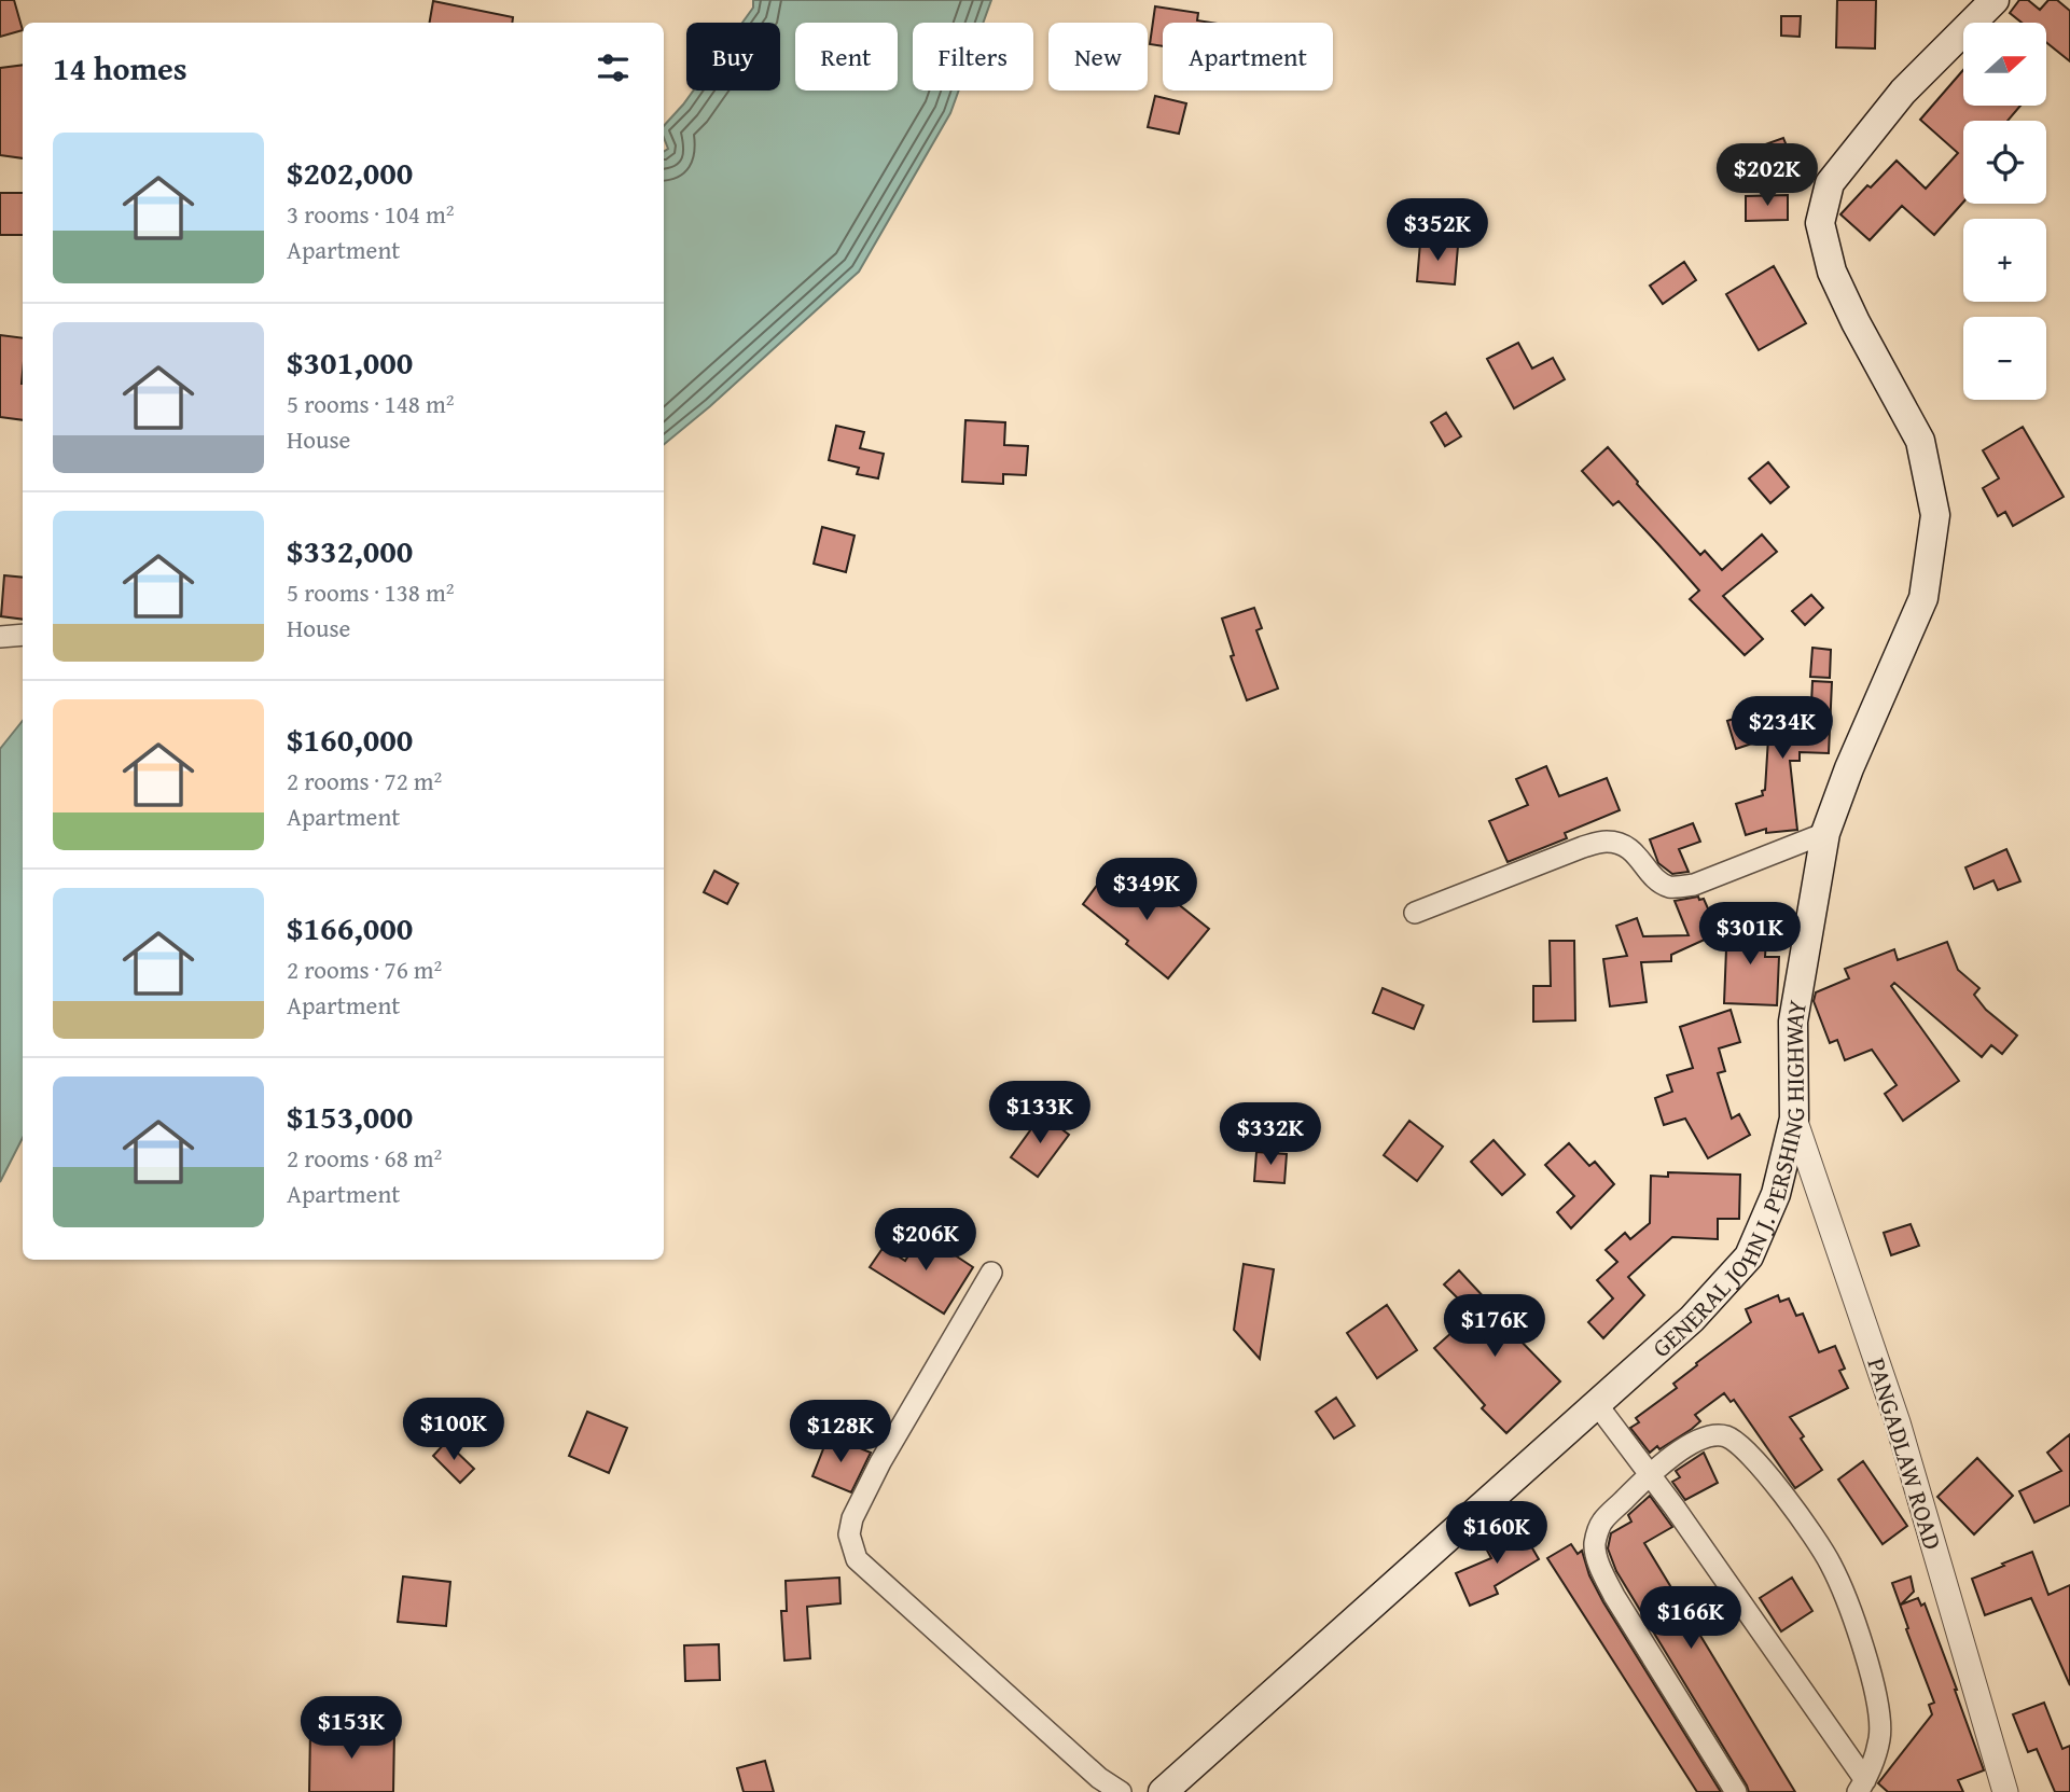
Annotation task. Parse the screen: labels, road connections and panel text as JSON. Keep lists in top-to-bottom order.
{
  "streets": {
    "main road": ["GENERAL JOHN J. PERSHING HIGHWAY"],
    "street": ["PANGADLAW ROAD"]
  },
  "crossings": [
    ["GENERAL JOHN J. PERSHING HIGHWAY", "PANGADLAW ROAD"]
  ],
  "north": "right",
  "page": {
    "map_buttons": ["+", "−"],
    "chip": [
      "Buy",
      "Rent",
      "Filters",
      "New",
      "Apartment"
    ],
    "heading": "14 homes",
    "list": [
      {
        "name": "$202,000",
        "note": "3 rooms · 104 m² · Apartment"
      },
      {
        "name": "$301,000",
        "note": "5 rooms · 148 m² · House"
      },
      {
        "name": "$332,000",
        "note": "5 rooms · 138 m² · House"
      },
      {
        "name": "$160,000",
        "note": "2 rooms · 72 m² · Apartment"
      },
      {
        "name": "$166,000",
        "note": "2 rooms · 76 m² · Apartment"
      },
      {
        "name": "$153,000",
        "note": "2 rooms · 68 m² · Apartment"
      }
    ],
    "price": [
      "$202K",
      "$352K",
      "$234K",
      "$349K",
      "$301K",
      "$133K",
      "$332K",
      "$206K",
      "$176K",
      "$100K",
      "$128K",
      "$160K",
      "$166K",
      "$153K"
    ]
  }
}
